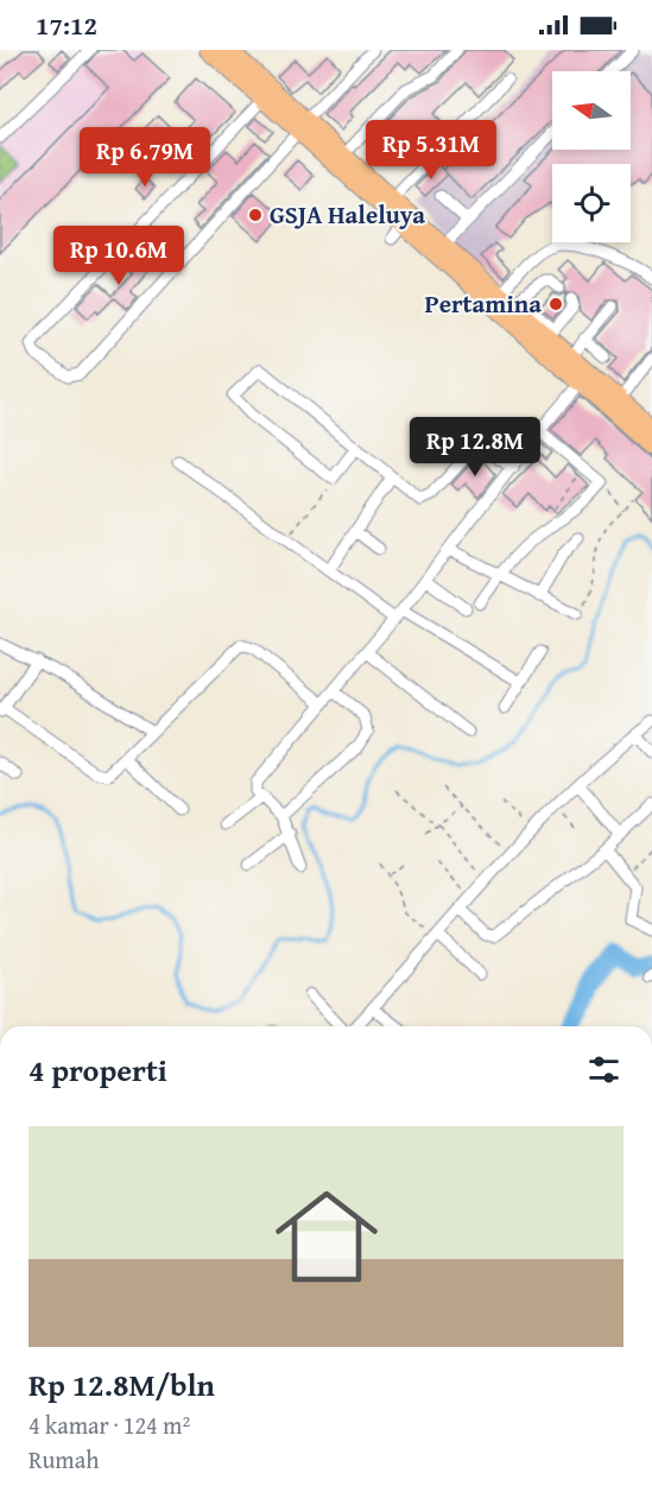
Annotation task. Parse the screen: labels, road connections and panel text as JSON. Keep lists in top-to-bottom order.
{
  "places": ["GSJA Haleluya", "Pertamina"],
  "north": "left",
  "page": {
    "status": "17:12",
    "price": [
      "Rp 5.31M",
      "Rp 6.79M",
      "Rp 10.6M",
      "Rp 12.8M"
    ],
    "heading": "4 properti",
    "list": [
      {
        "name": "Rp 12.8M/bln",
        "note": "4 kamar · 124 m² · Rumah"
      }
    ]
  }
}
